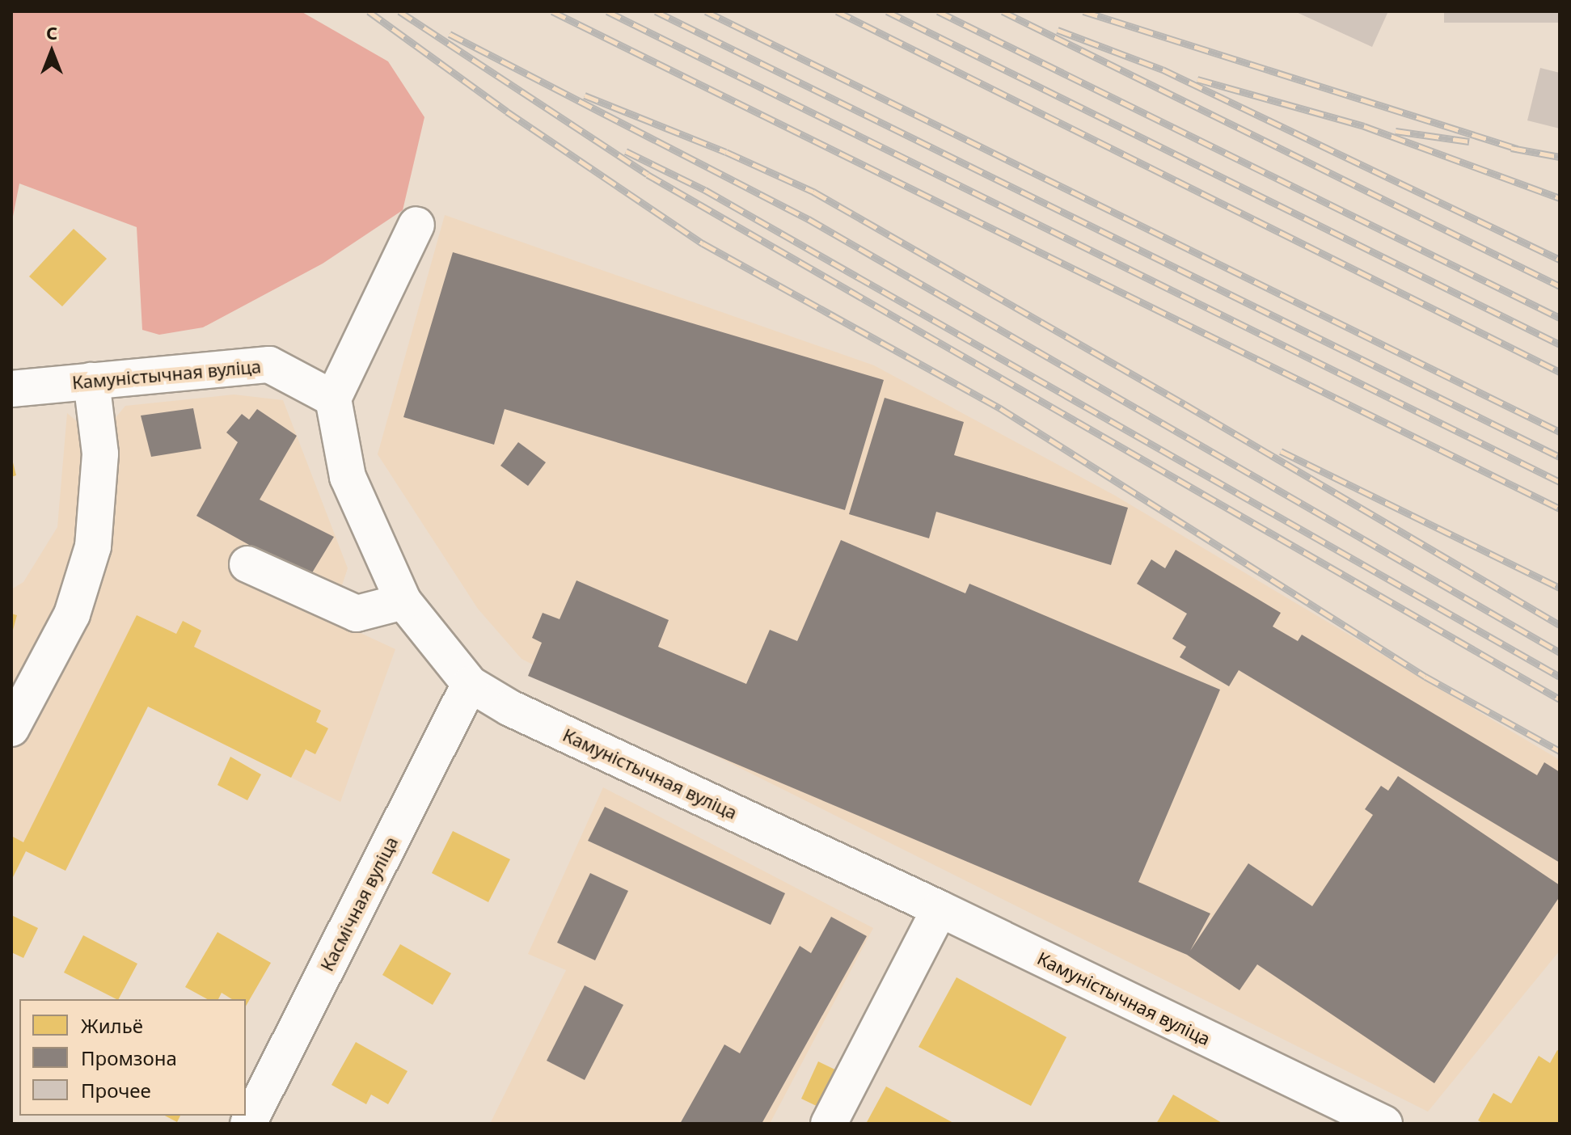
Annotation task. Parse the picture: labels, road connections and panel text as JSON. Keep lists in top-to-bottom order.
{
  "streets": {
    "street": ["Камуністычная вуліца", "Касмічная вуліца"]
  },
  "crossings": [
    ["Камуністычная вуліца", "Касмічная вуліца"]
  ],
  "legend": ["Жильё", "Промзона", "Прочее"],
  "north": "top"
}
